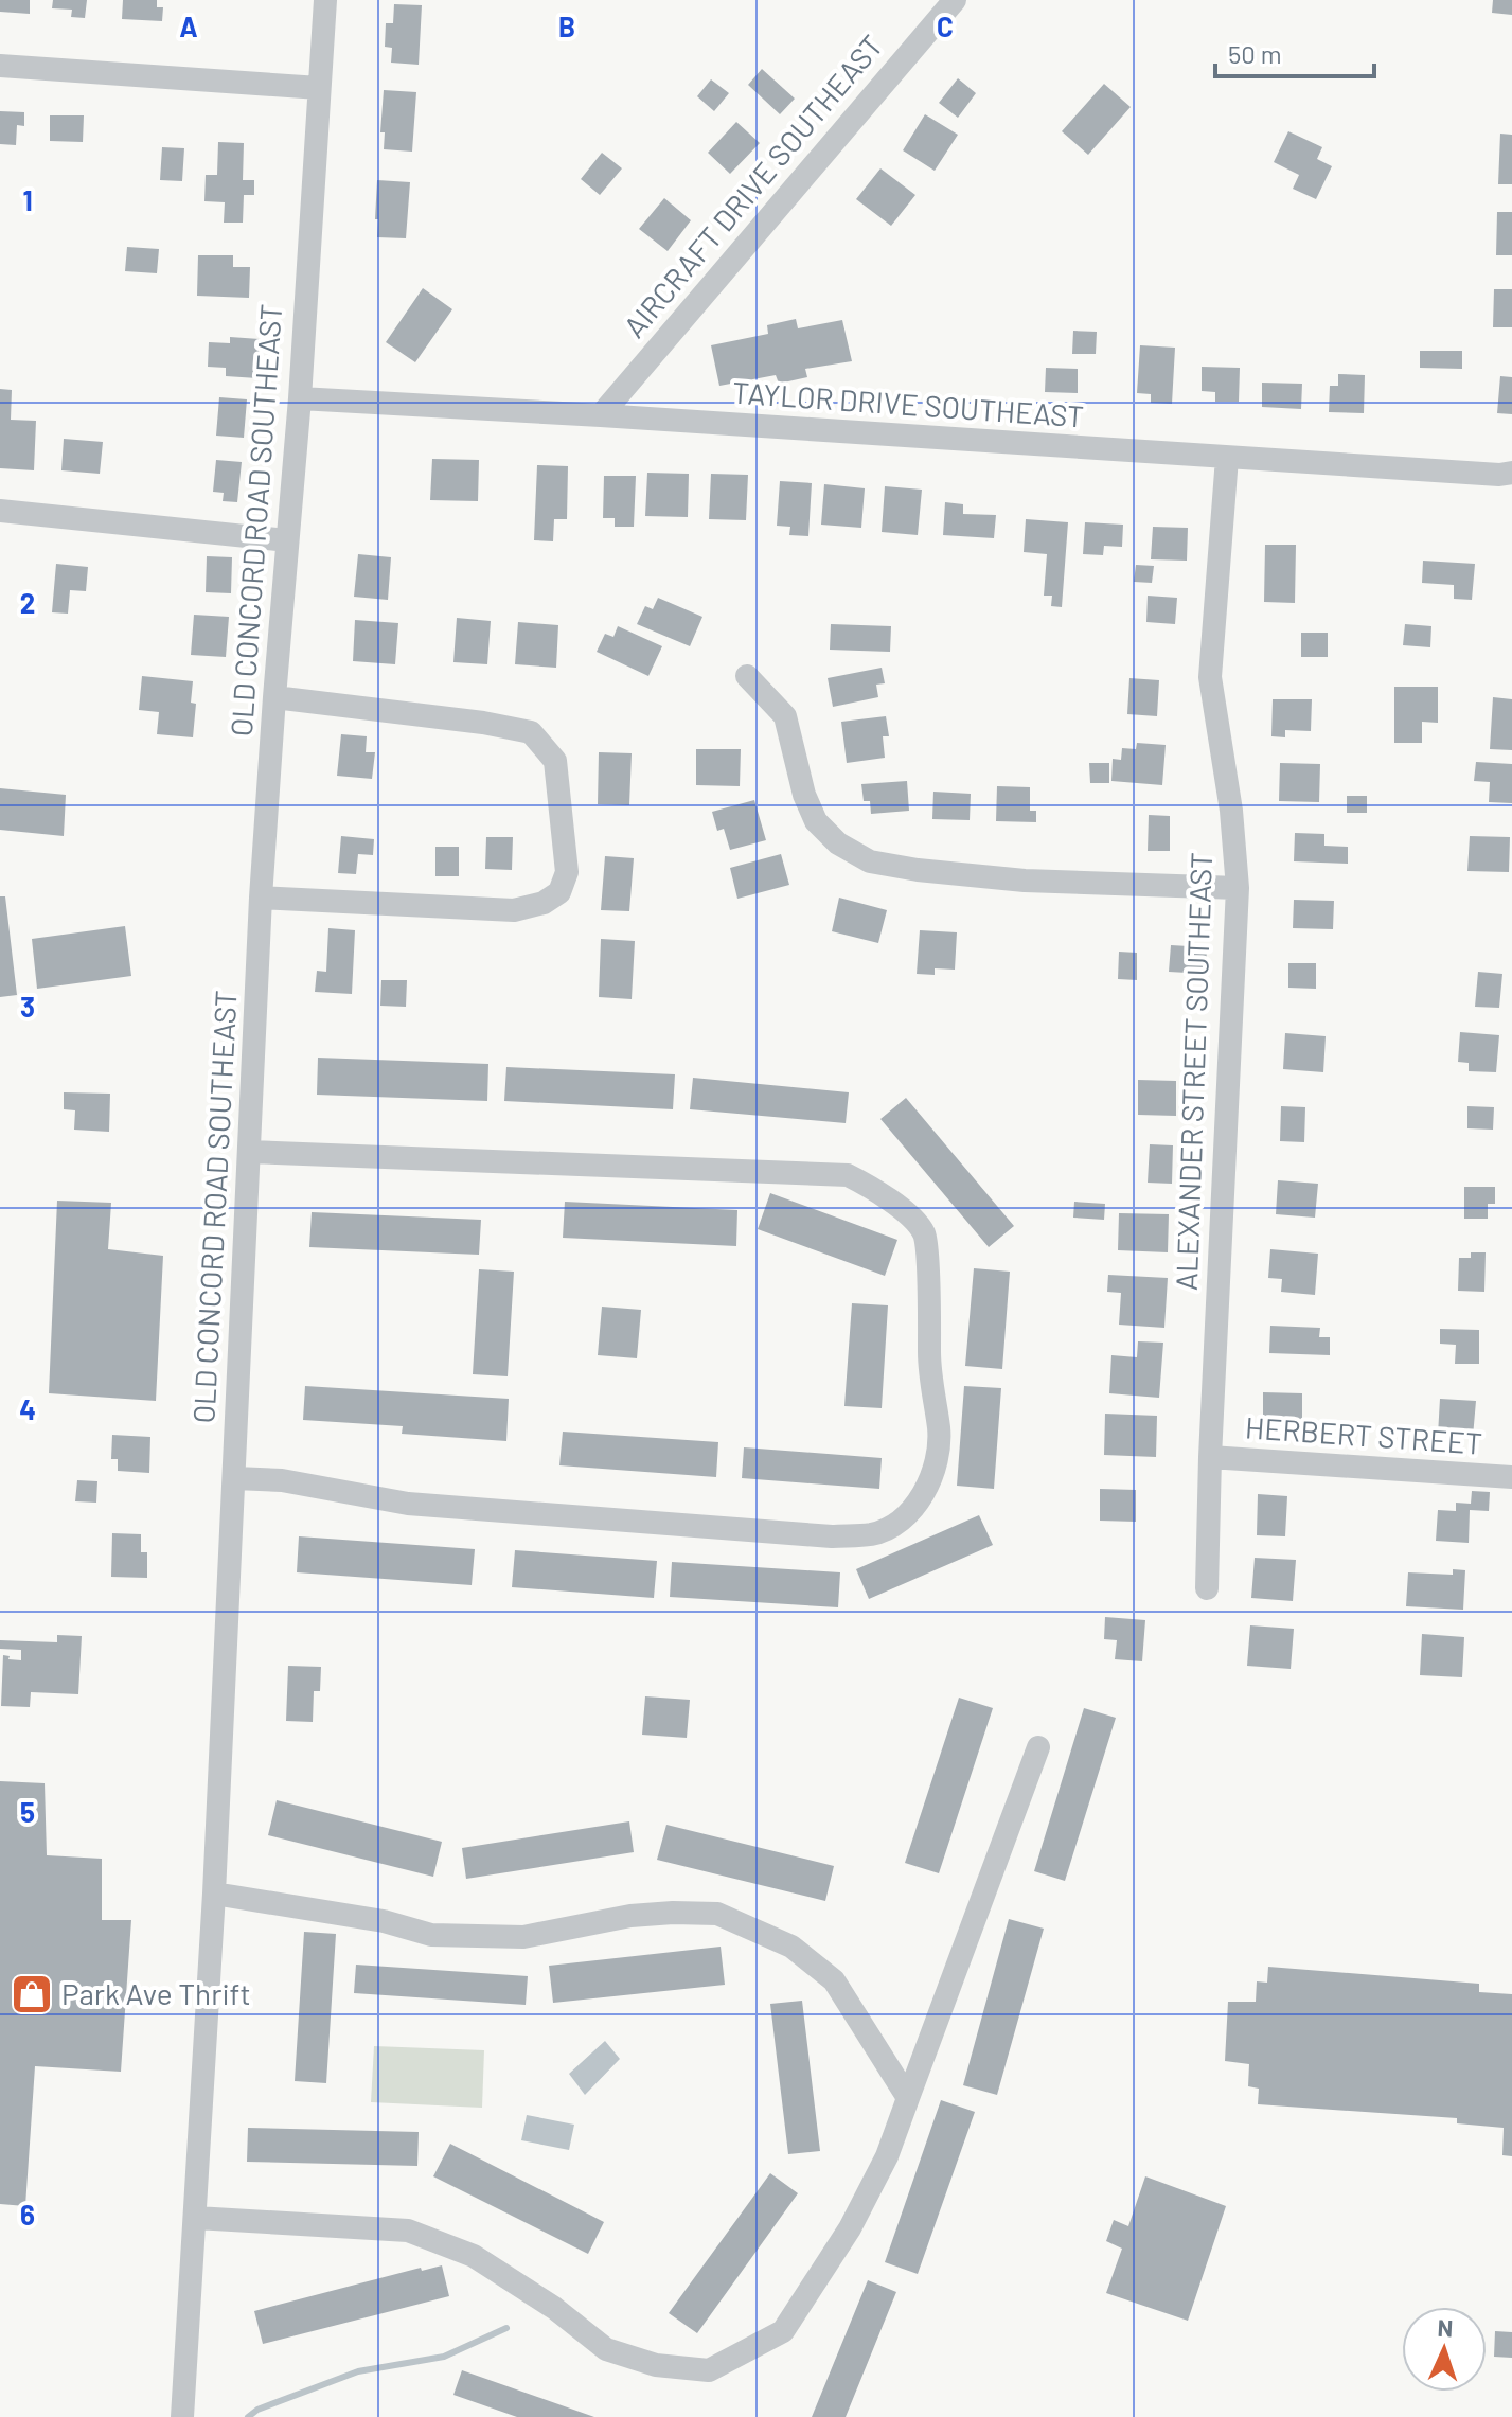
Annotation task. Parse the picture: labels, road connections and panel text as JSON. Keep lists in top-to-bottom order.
{
  "streets": {
    "street": [
      "AIRCRAFT DRIVE SOUTHEAST",
      "TAYLOR DRIVE SOUTHEAST",
      "OLD CONCORD ROAD SOUTHEAST",
      "ALEXANDER STREET SOUTHEAST",
      "HERBERT STREET"
    ]
  },
  "crossings": [
    ["AIRCRAFT DRIVE SOUTHEAST", "TAYLOR DRIVE SOUTHEAST"],
    ["TAYLOR DRIVE SOUTHEAST", "OLD CONCORD ROAD SOUTHEAST"],
    ["TAYLOR DRIVE SOUTHEAST", "ALEXANDER STREET SOUTHEAST"],
    ["ALEXANDER STREET SOUTHEAST", "HERBERT STREET"]
  ],
  "places": {
    "shop": ["Park Ave Thrift"]
  },
  "scale_bar": "50 m",
  "north": "top",
  "grid": {
    "columns": ["A", "B", "C"],
    "rows": [
      "1",
      "2",
      "3",
      "4",
      "5",
      "6"
    ]
  }
}
